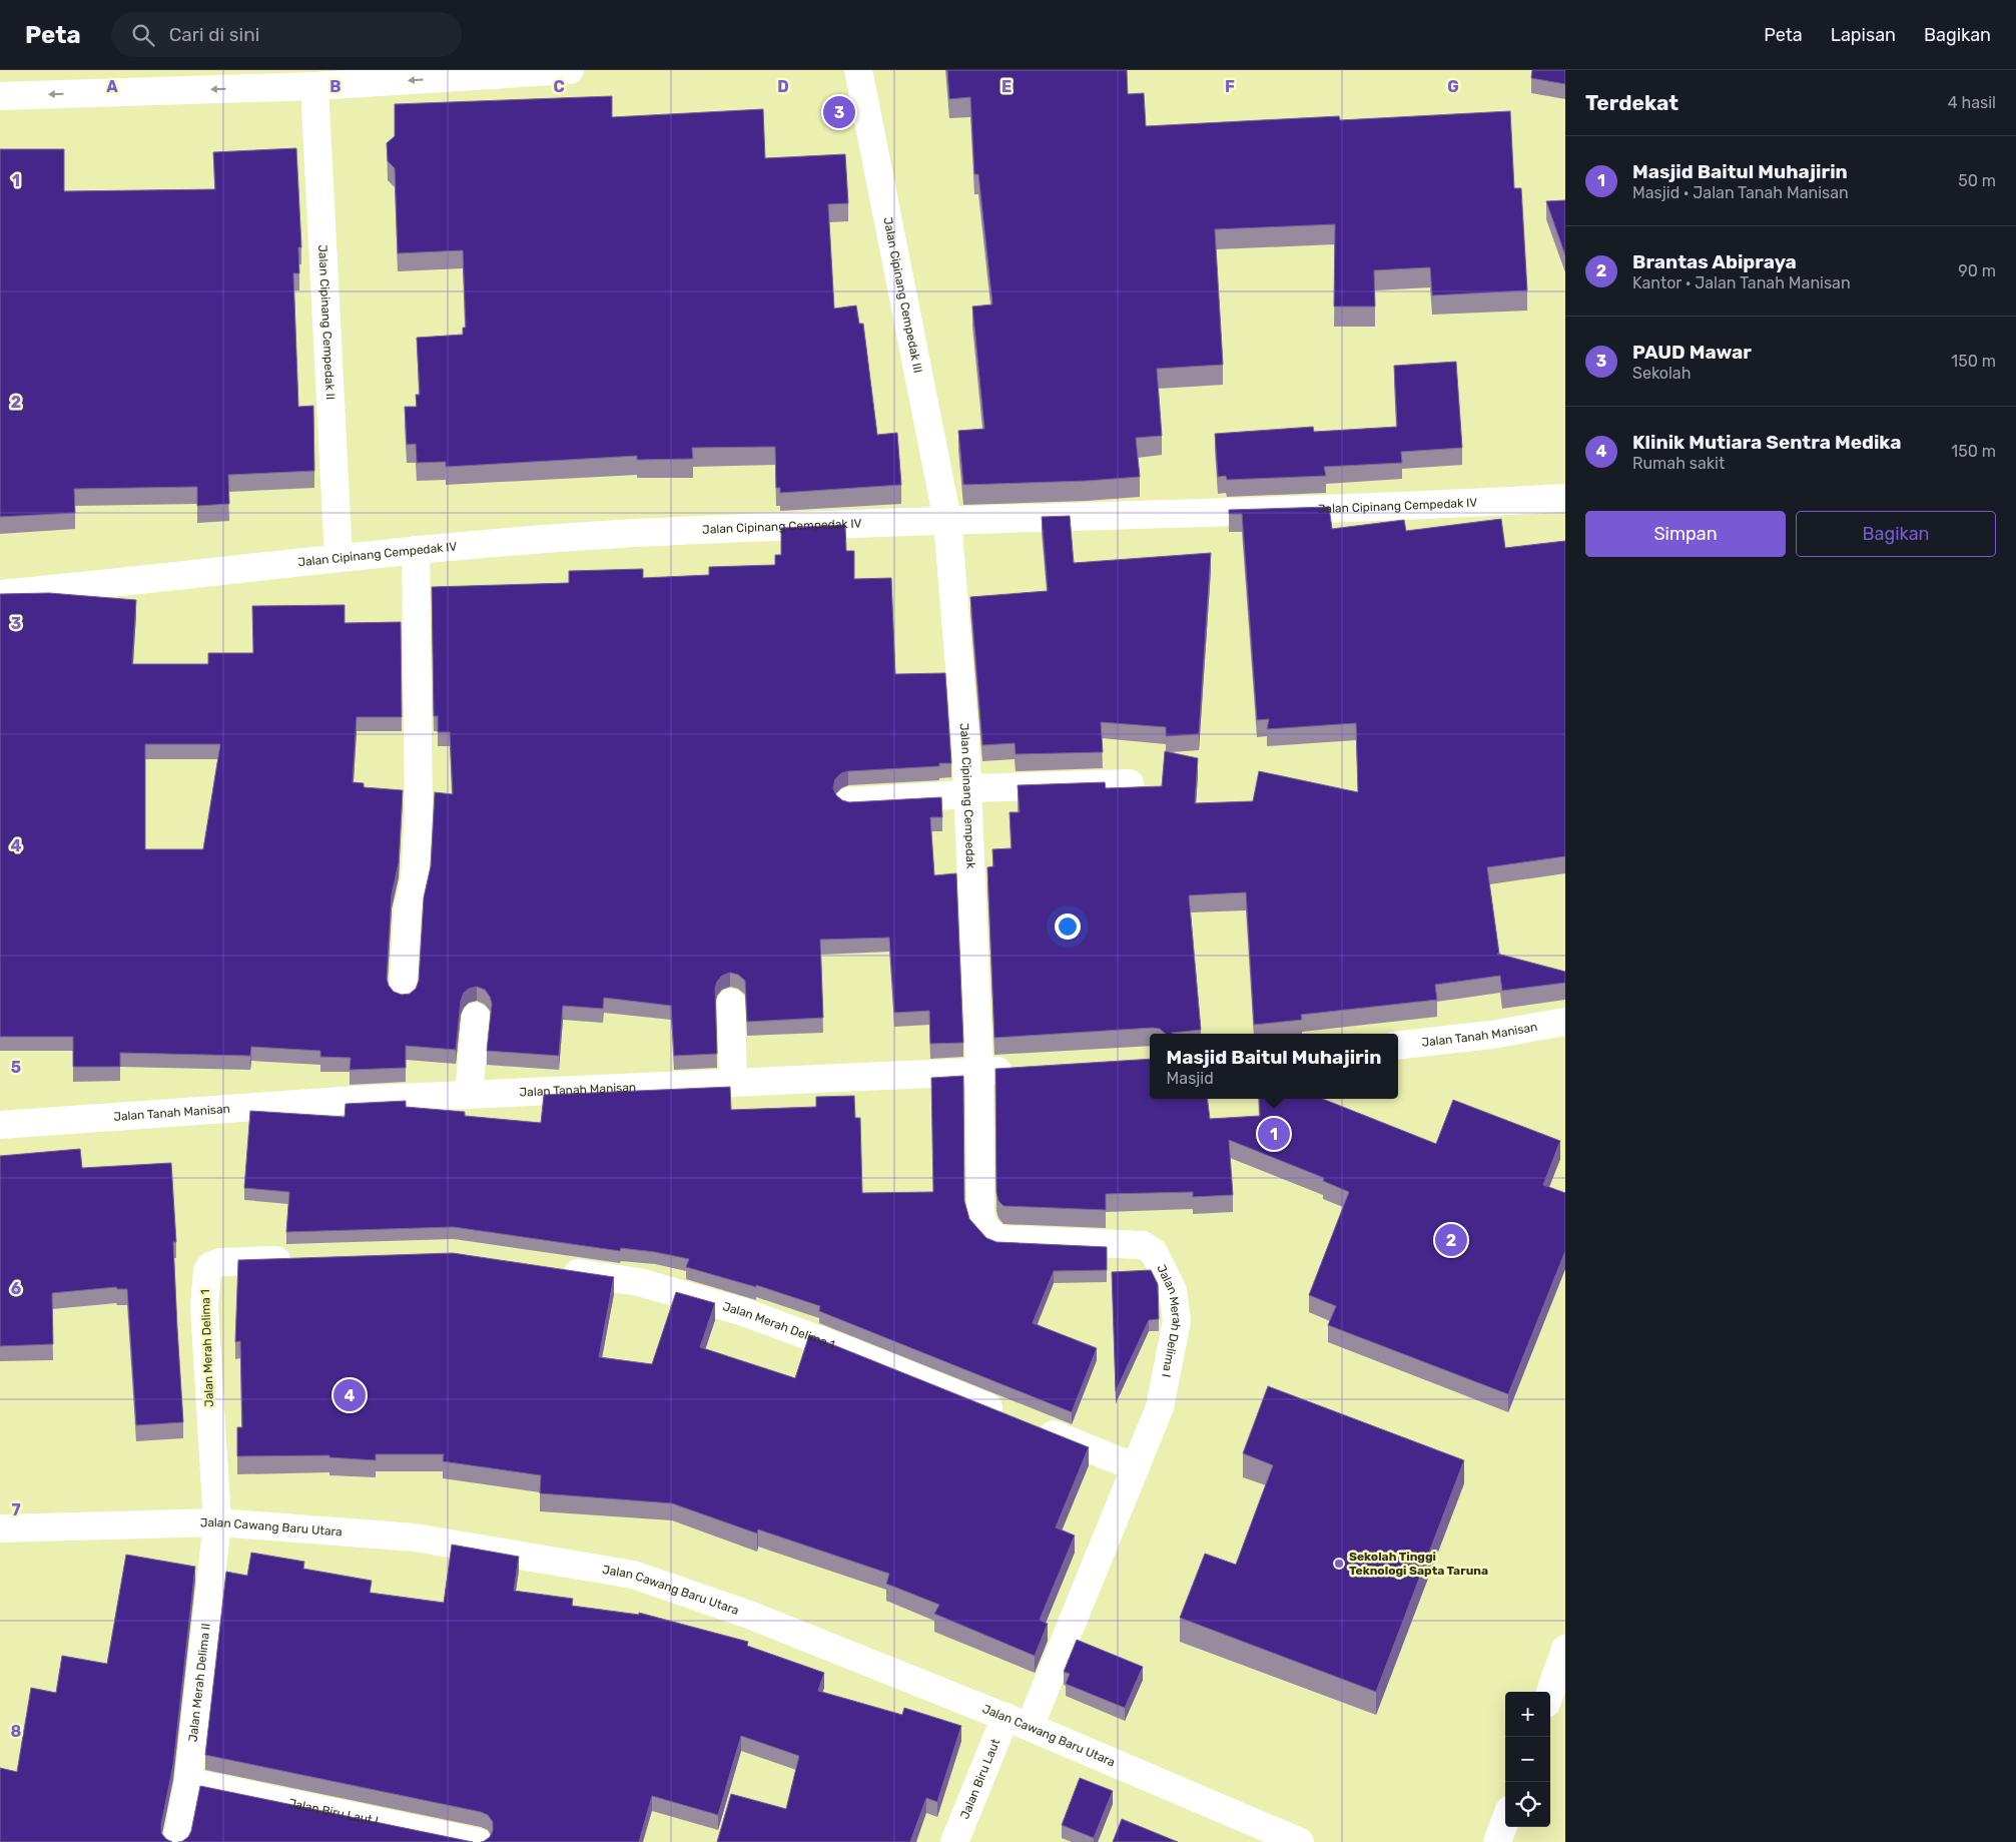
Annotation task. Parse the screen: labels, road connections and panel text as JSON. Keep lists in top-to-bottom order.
{
  "streets": {
    "main road": [
      "Jalan Cipinang Cempedak III",
      "Jalan Cipinang Cempedak II",
      "Jalan Cipinang Cempedak IV",
      "Jalan Cipinang Cempedak",
      "Jalan Tanah Manisan",
      "Jalan Merah Delima I",
      "Jalan Merah Delima 1",
      "Jalan Cawang Baru Utara",
      "Jalan Merah Delima II",
      "Jalan Biru Laut",
      "Jalan Biru Laut I"
    ]
  },
  "crossings": [
    ["Jalan Cipinang Cempedak III", "Jalan Cipinang Cempedak IV"],
    ["Jalan Cipinang Cempedak III", "Jalan Cipinang Cempedak"],
    ["Jalan Cipinang Cempedak II", "Jalan Cipinang Cempedak IV"],
    ["Jalan Cipinang Cempedak IV", "Jalan Cipinang Cempedak"],
    ["Jalan Cipinang Cempedak", "Jalan Tanah Manisan"],
    ["Jalan Cipinang Cempedak", "Jalan Merah Delima I"],
    ["Jalan Tanah Manisan", "Jalan Merah Delima I"],
    ["Jalan Merah Delima I", "Jalan Merah Delima 1"],
    ["Jalan Merah Delima I", "Jalan Cawang Baru Utara"],
    ["Jalan Merah Delima I", "Jalan Biru Laut"],
    ["Jalan Merah Delima 1", "Jalan Cawang Baru Utara"],
    ["Jalan Merah Delima 1", "Jalan Merah Delima II"],
    ["Jalan Cawang Baru Utara", "Jalan Merah Delima II"],
    ["Jalan Cawang Baru Utara", "Jalan Biru Laut"],
    ["Jalan Merah Delima II", "Jalan Biru Laut I"]
  ],
  "places": ["Sekolah Tinggi Teknologi Sapta Taruna"],
  "page": {
    "header": "Peta",
    "search": "Cari di sini",
    "nav": ["Peta", "Lapisan", "Bagikan"],
    "heading": ["Terdekat", "4 hasil"],
    "pins": [
      "3",
      "1",
      "2",
      "4"
    ],
    "list": [
      {
        "mark": "1",
        "name": "Masjid Baitul Muhajirin",
        "note": "Masjid · Jalan Tanah Manisan",
        "value": "50 m"
      },
      {
        "mark": "2",
        "name": "Brantas Abipraya",
        "note": "Kantor · Jalan Tanah Manisan",
        "value": "90 m"
      },
      {
        "mark": "3",
        "name": "PAUD Mawar",
        "note": "Sekolah",
        "value": "150 m"
      },
      {
        "mark": "4",
        "name": "Klinik Mutiara Sentra Medika",
        "note": "Rumah sakit",
        "value": "150 m"
      }
    ],
    "buttons": ["Simpan", "Bagikan"],
    "popup": ["Masjid Baitul Muhajirin", "Masjid"],
    "map_buttons": ["+", "−"]
  },
  "grid": {
    "columns": [
      "A",
      "B",
      "C",
      "D",
      "E",
      "F",
      "G"
    ],
    "rows": [
      "1",
      "2",
      "3",
      "4",
      "5",
      "6",
      "7",
      "8"
    ]
  }
}
